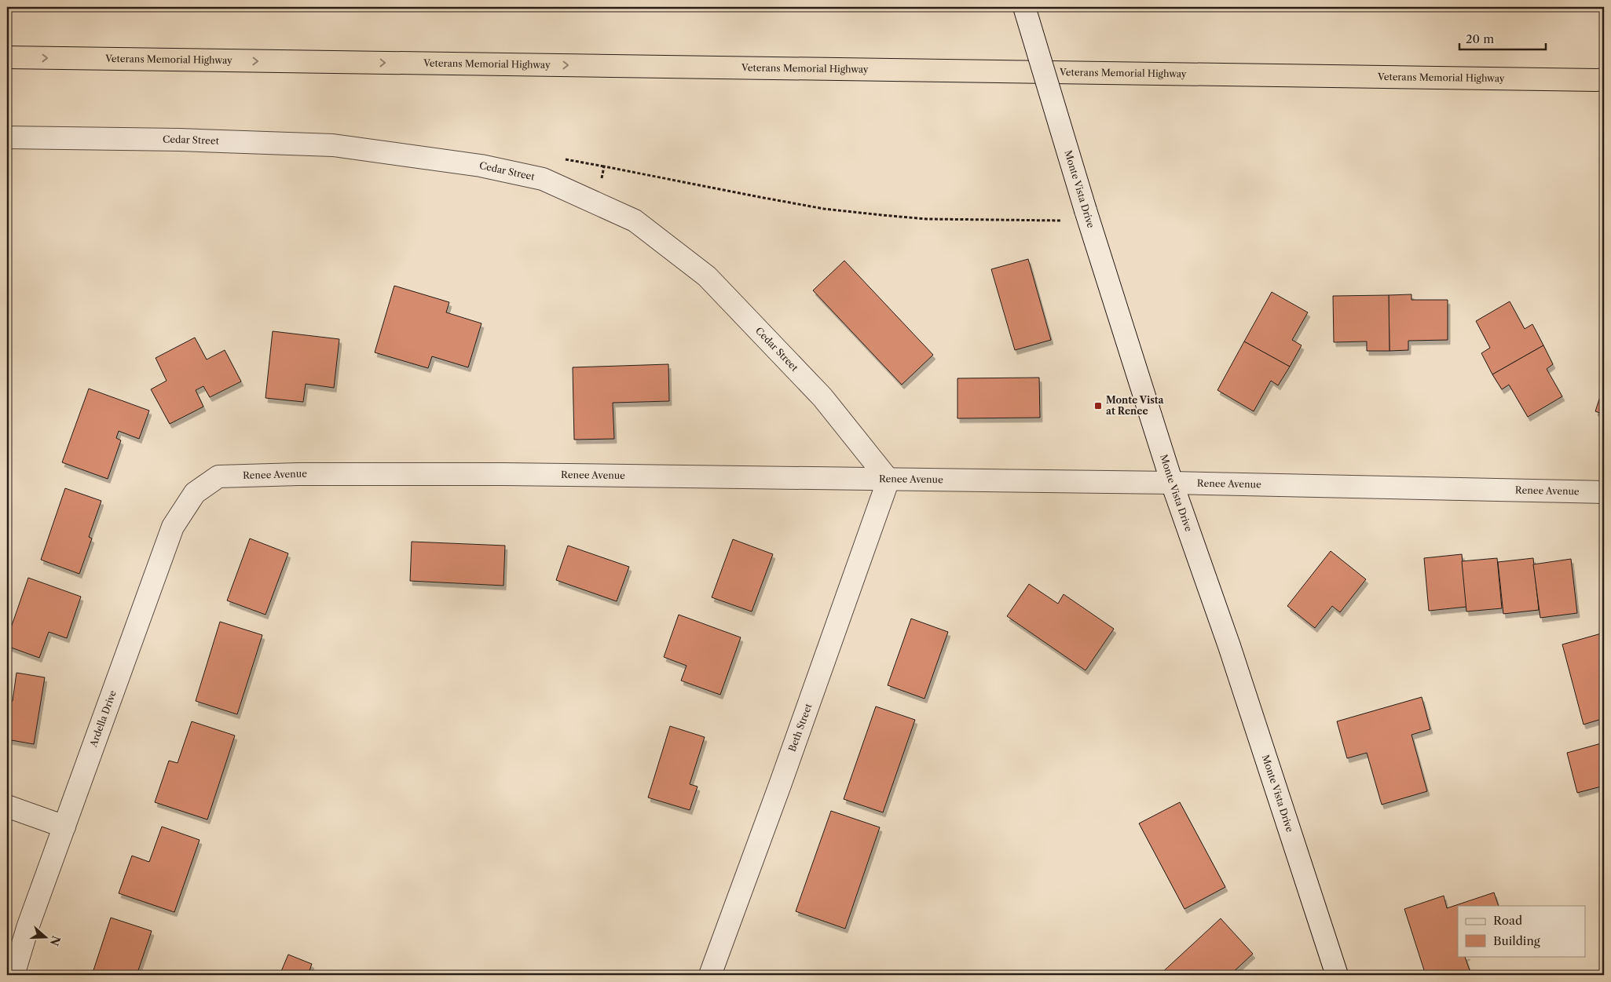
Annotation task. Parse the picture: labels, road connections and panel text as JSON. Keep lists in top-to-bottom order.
{
  "streets": {
    "highway": ["Veterans Memorial Highway"],
    "street": [
      "Cedar Street",
      "Monte Vista Drive",
      "Renee Avenue",
      "Ardella Drive",
      "Beth Street"
    ]
  },
  "crossings": [
    ["Cedar Street", "Renee Avenue"],
    ["Cedar Street", "Beth Street"],
    ["Monte Vista Drive", "Renee Avenue"],
    ["Renee Avenue", "Ardella Drive"],
    ["Renee Avenue", "Beth Street"]
  ],
  "one_way": ["Veterans Memorial Highway"],
  "places": {
    "transit": ["Monte Vista at Renee"]
  },
  "legend": ["Road", "Building"],
  "scale_bar": "20 m",
  "north": "right"
}
